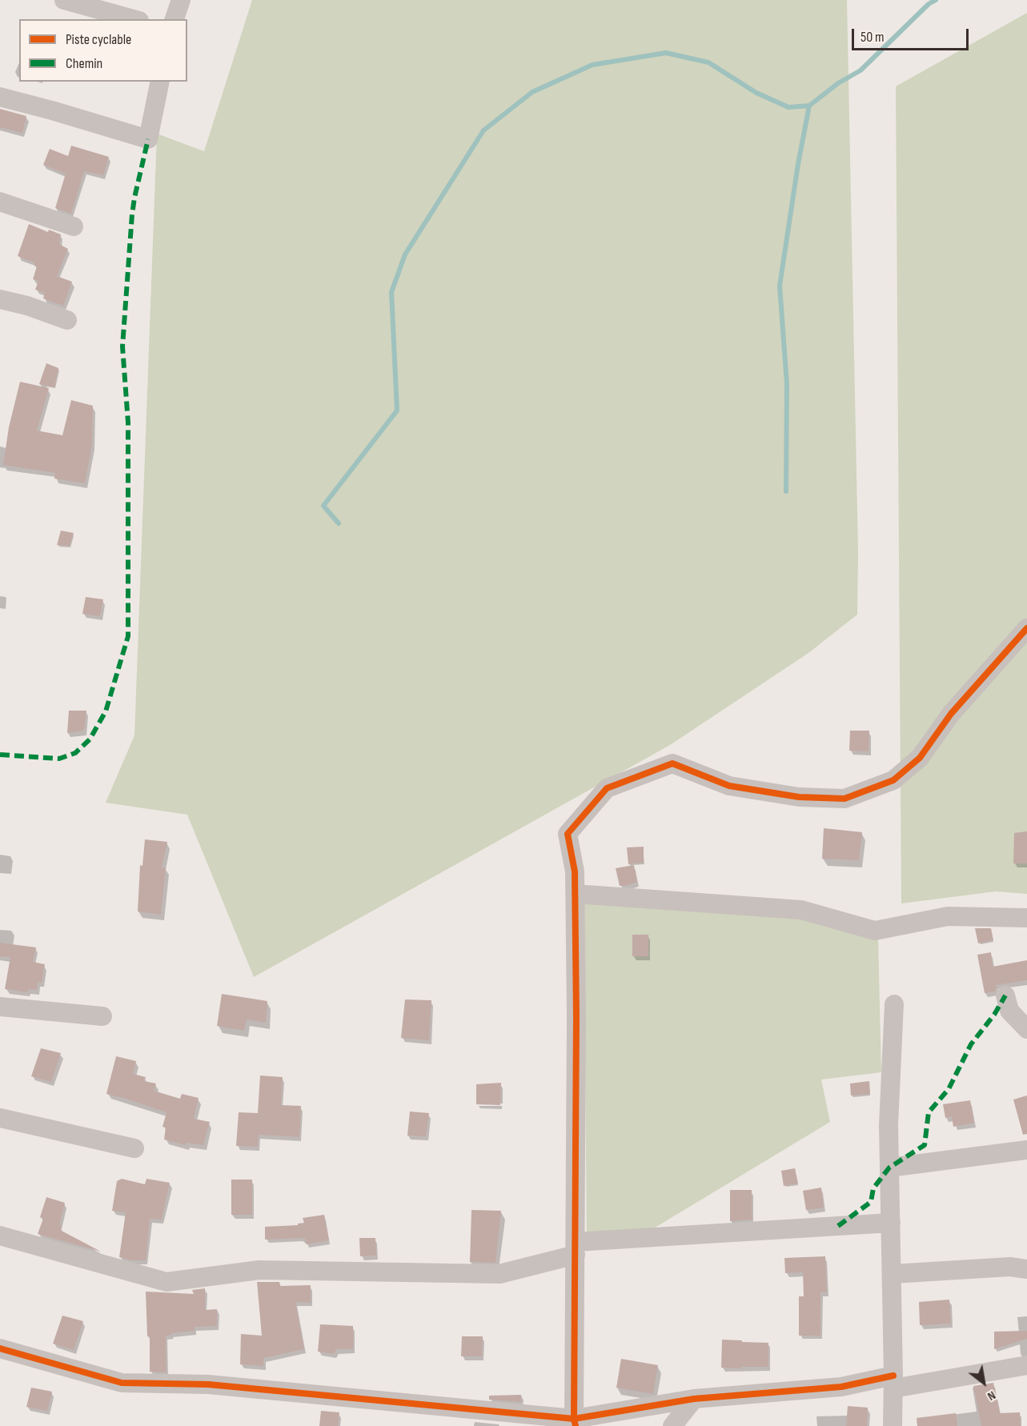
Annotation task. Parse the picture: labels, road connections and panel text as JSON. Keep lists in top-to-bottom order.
{
  "legend": ["Piste cyclable", "Chemin"],
  "scale_bar": "50 m",
  "north": "bottom right"
}
